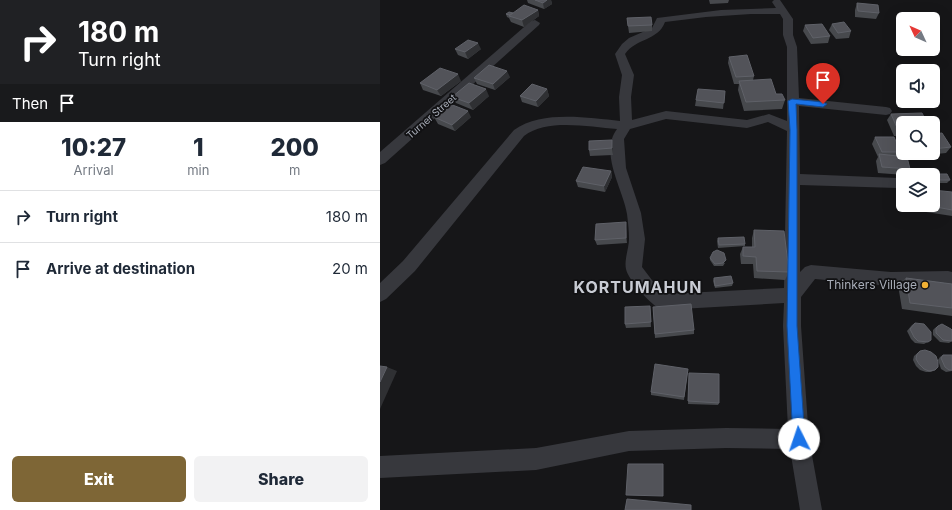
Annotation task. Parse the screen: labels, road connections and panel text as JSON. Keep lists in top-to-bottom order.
{
  "streets": {
    "street": ["Turner Street"]
  },
  "districts": ["KORTUMAHUN"],
  "places": ["Thinkers Village"],
  "north": "top left",
  "page": {
    "turn": ["180 m", "Turn right"],
    "then": "Then",
    "eta": [
      "10:27",
      "Arrival",
      "1",
      "min",
      "200",
      "m"
    ],
    "list": [
      {
        "name": "Turn right",
        "value": "180 m"
      },
      {
        "name": "Arrive at destination",
        "value": "20 m"
      }
    ],
    "buttons": ["Exit", "Share"]
  }
}
